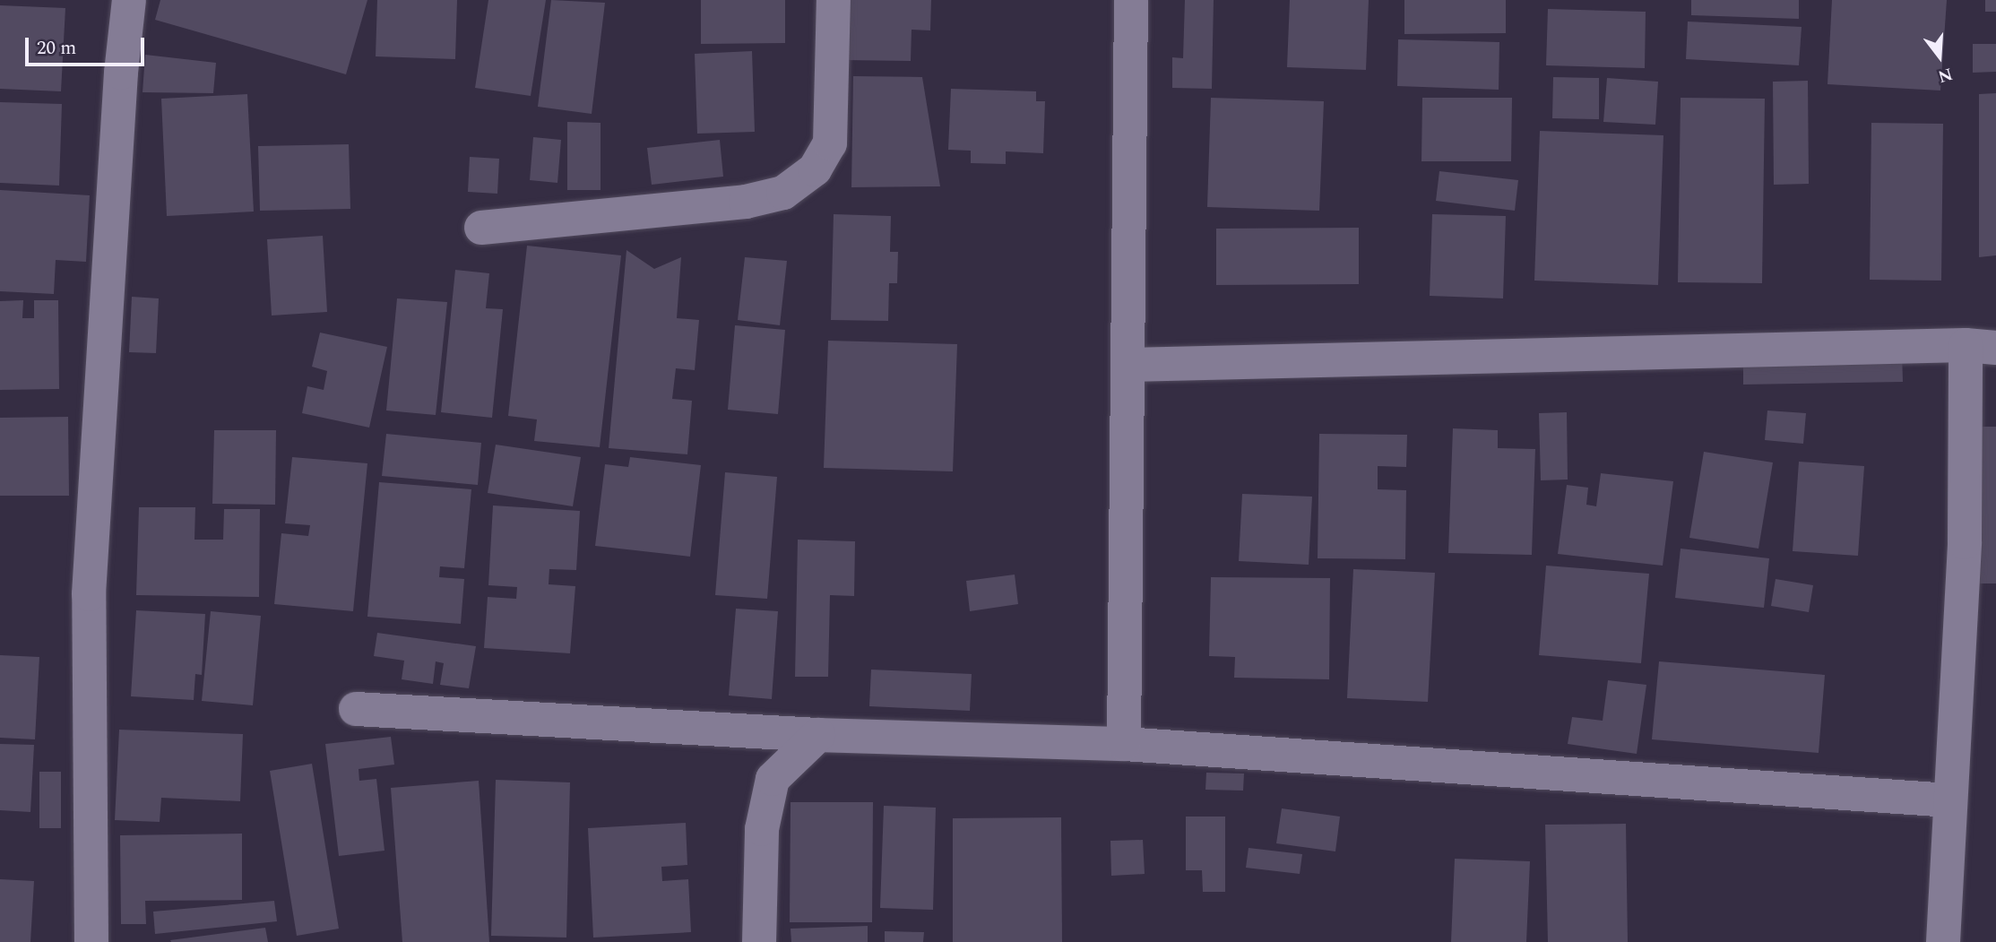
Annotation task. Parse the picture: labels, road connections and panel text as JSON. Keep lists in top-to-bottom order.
{
  "scale_bar": "20 m",
  "north": "bottom"
}
